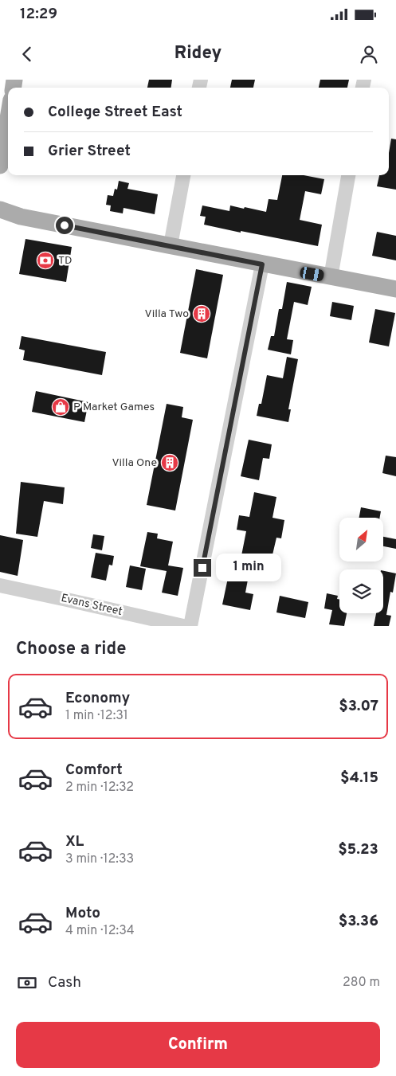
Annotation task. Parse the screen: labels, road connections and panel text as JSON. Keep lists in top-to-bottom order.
{
  "streets": {
    "street": ["Evans Street"]
  },
  "places": {
    "bank": ["TD"],
    "building": ["Villa Two", "Villa One"],
    "shop": ["P Market Games"]
  },
  "north": "top right",
  "page": {
    "status": "12:29",
    "header": "Ridey",
    "banner": ["College Street East", "Grier Street"],
    "bubble": "1 min",
    "heading": "Choose a ride",
    "list": [
      {
        "name": "Economy",
        "note": "1 min · 12:31",
        "value": "$3.07"
      },
      {
        "name": "Comfort",
        "note": "2 min · 12:32",
        "value": "$4.15"
      },
      {
        "name": "XL",
        "note": "3 min · 12:33",
        "value": "$5.23"
      },
      {
        "name": "Moto",
        "note": "4 min · 12:34",
        "value": "$3.36"
      }
    ],
    "pay": ["Cash", "280 m"],
    "buttons": "Confirm"
  }
}
